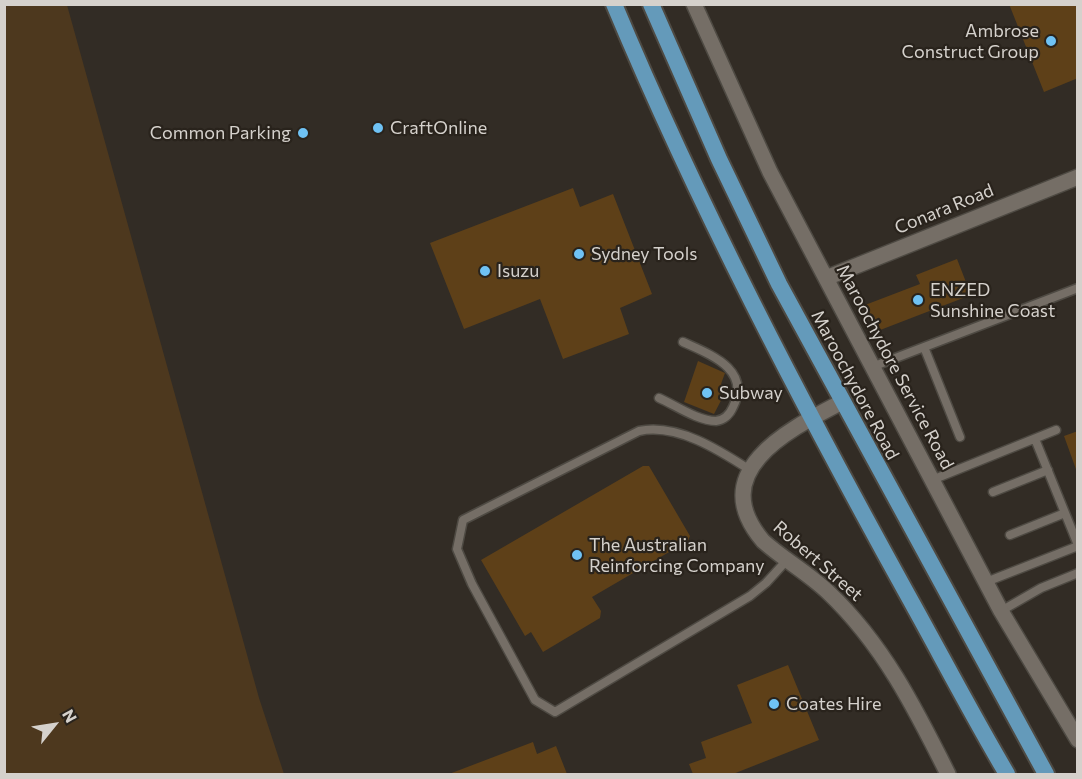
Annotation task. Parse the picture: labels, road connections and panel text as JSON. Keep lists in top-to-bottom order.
{
  "streets": {
    "highway": ["Maroochydore Road"],
    "street": ["Conara Road", "Maroochydore Service Road", "Robert Street"]
  },
  "crossings": [
    ["Conara Road", "Maroochydore Service Road"]
  ],
  "places": [
    "Ambrose Construct Group",
    "CraftOnline",
    "Common Parking",
    "Sydney Tools",
    "Isuzu",
    "ENZED Sunshine Coast",
    "Subway",
    "The Australian Reinforcing Company",
    "Coates Hire"
  ],
  "north": "top right"
}
